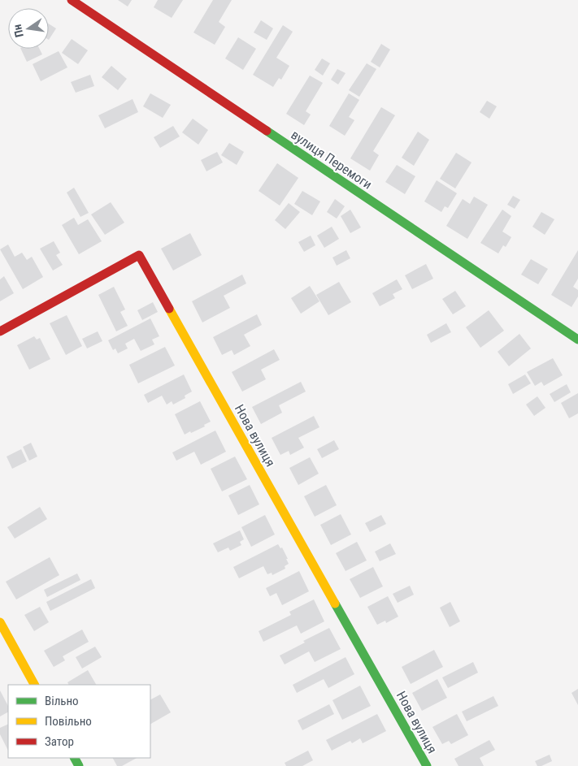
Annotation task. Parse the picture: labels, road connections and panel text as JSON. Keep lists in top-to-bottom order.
{
  "streets": {
    "street": ["вулиця Перемоги", "Нова вулиця"]
  },
  "legend": ["Вільно", "Повільно", "Затор"],
  "north": "left"
}
